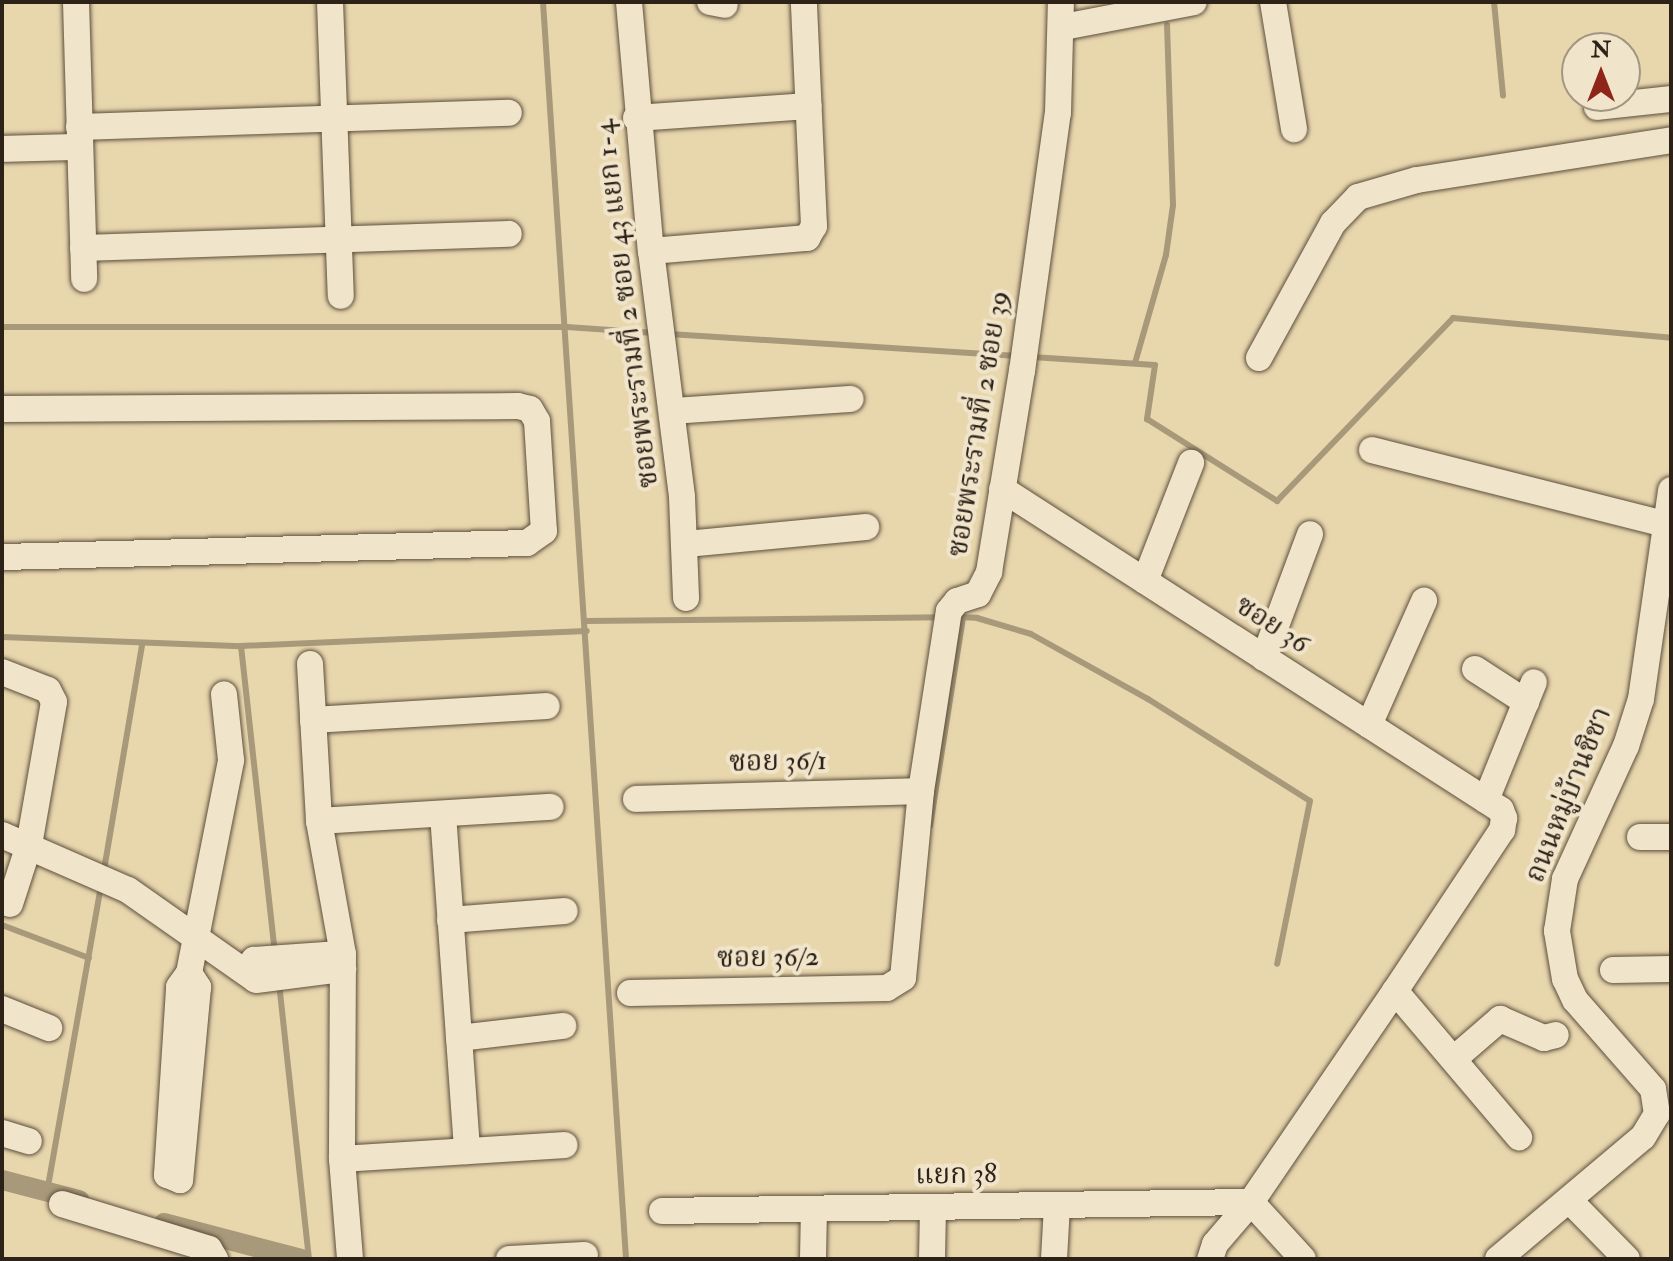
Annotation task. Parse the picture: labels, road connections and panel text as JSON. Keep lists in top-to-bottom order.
{
  "streets": {
    "street": [
      "ซอยพระรามที่ 2 ซอย 43 แยก 1-4",
      "ซอยพระรามที่ 2 ซอย 39",
      "ซอย 36",
      "ซอย 36/1",
      "ถนนหมู่บ้านชิชา",
      "ซอย 36/2",
      "แยก 38"
    ]
  },
  "crossings": [
    ["ซอยพระรามที่ 2 ซอย 39", "ซอย 36"],
    ["ซอยพระรามที่ 2 ซอย 39", "ซอย 36/1"],
    ["ซอยพระรามที่ 2 ซอย 39", "ซอย 36/2"]
  ],
  "north": "top"
}
